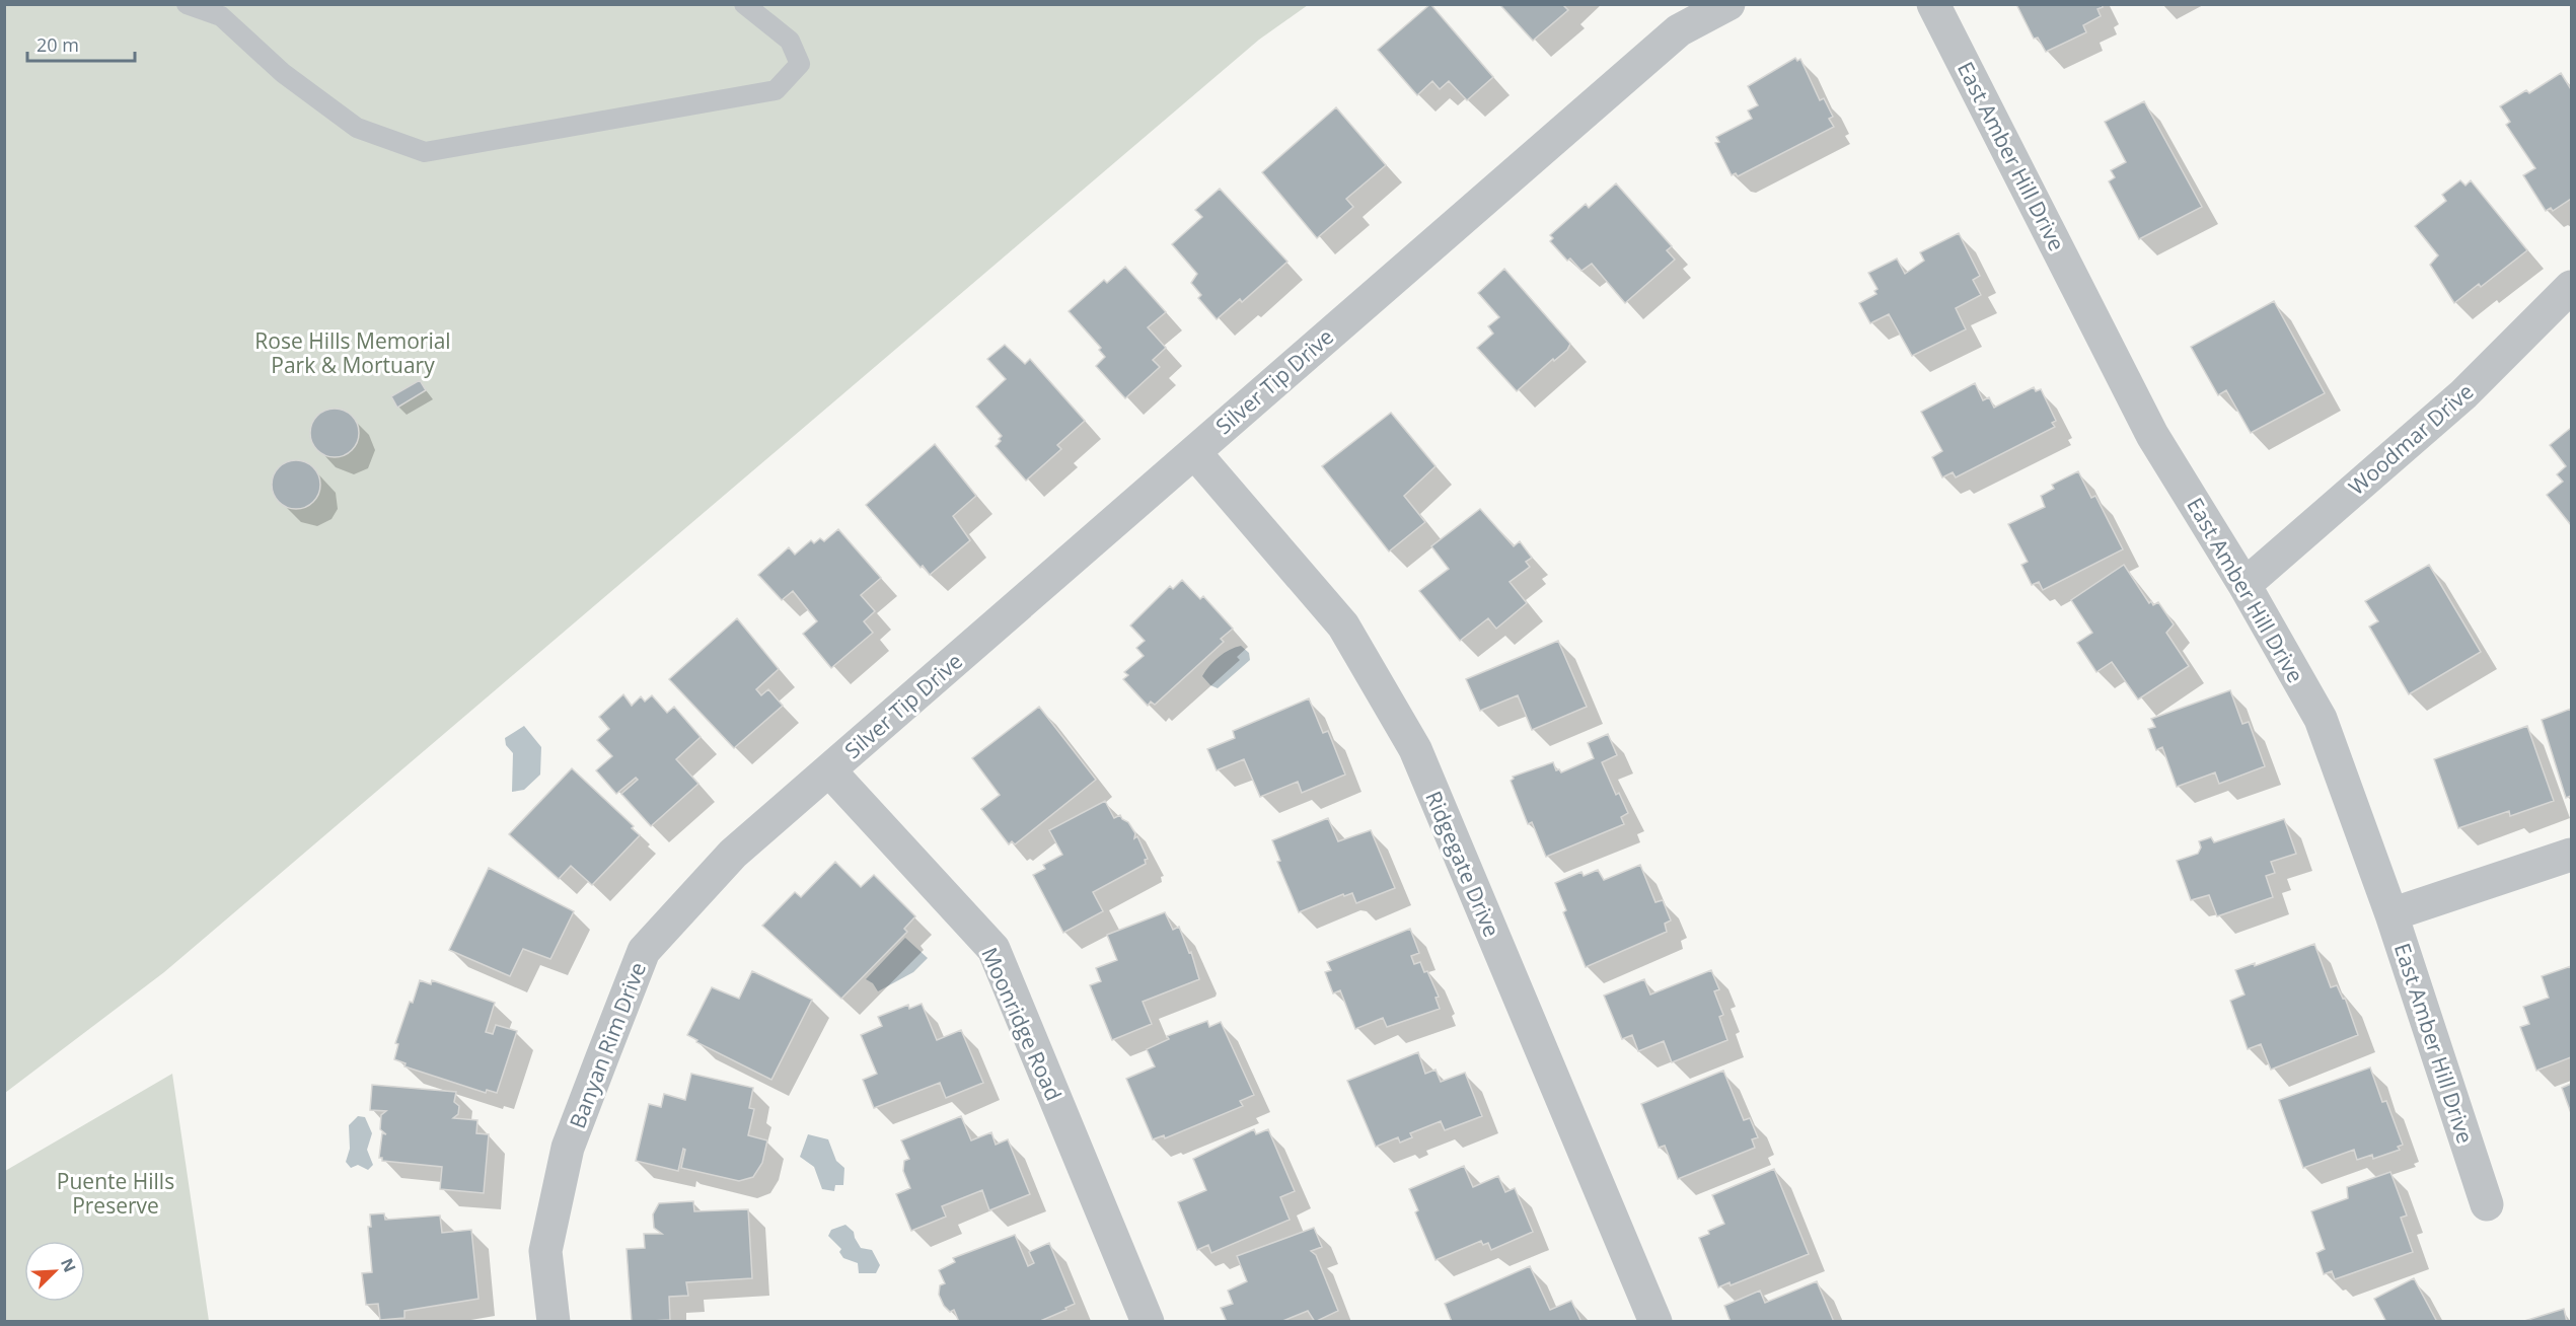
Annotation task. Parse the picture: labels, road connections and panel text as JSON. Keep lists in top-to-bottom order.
{
  "streets": {
    "street": [
      "East Amber Hill Drive",
      "Silver Tip Drive",
      "Woodmar Drive",
      "Ridgegate Drive",
      "Moonridge Road",
      "Banyan Rim Drive"
    ]
  },
  "crossings": [
    ["East Amber Hill Drive", "Woodmar Drive"],
    ["Silver Tip Drive", "Ridgegate Drive"],
    ["Silver Tip Drive", "Moonridge Road"],
    ["Silver Tip Drive", "Banyan Rim Drive"],
    ["Moonridge Road", "Banyan Rim Drive"]
  ],
  "parks": ["Rose Hills Memorial Park & Mortuary", "Puente Hills Preserve"],
  "scale_bar": "20 m",
  "north": "top right"
}
